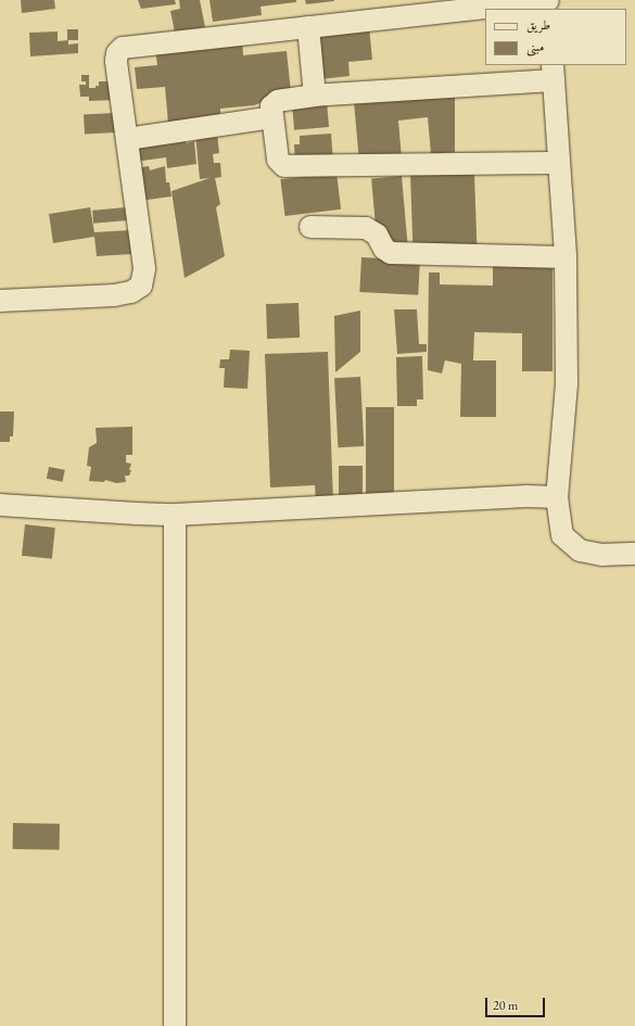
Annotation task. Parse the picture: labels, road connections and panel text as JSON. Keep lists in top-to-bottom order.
{
  "legend": ["طريق", "مبنى"],
  "scale_bar": "20 m"
}
